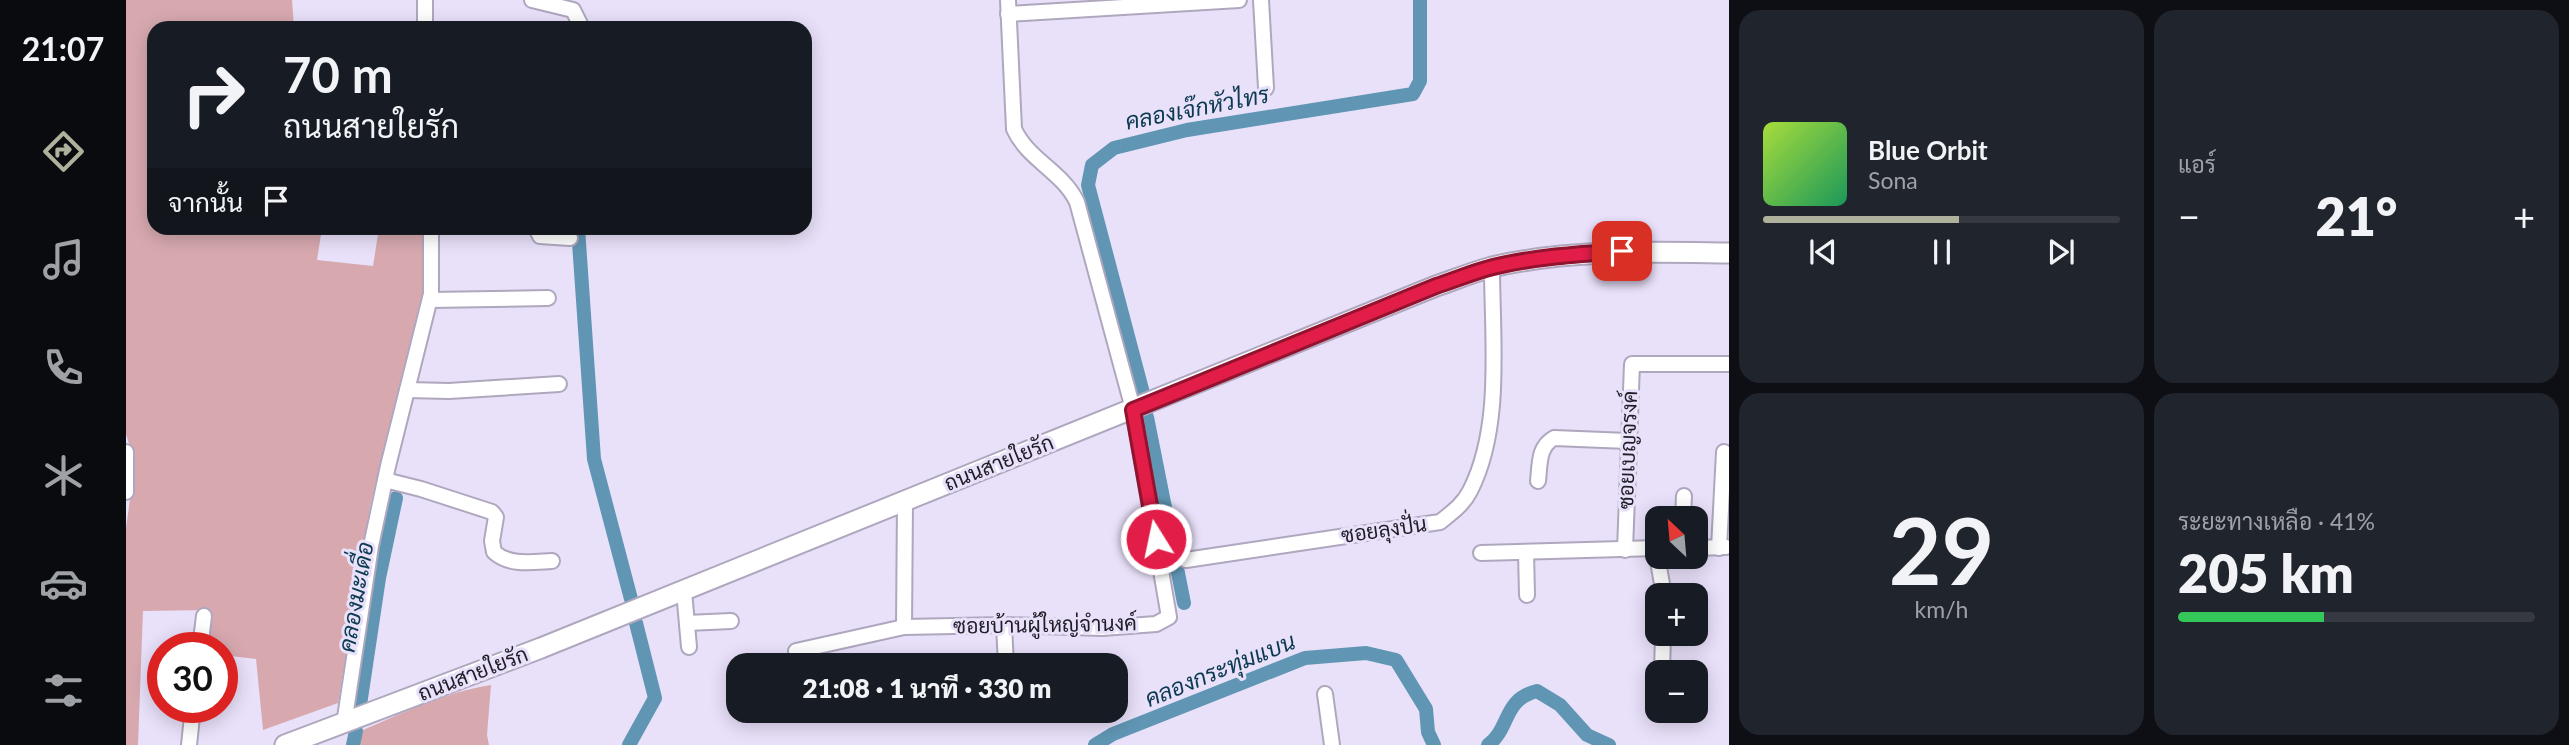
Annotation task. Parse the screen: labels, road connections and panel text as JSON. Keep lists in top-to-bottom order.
{
  "streets": {
    "street": [
      "ซอยเบญจรงค์",
      "ถนนสายใยรัก",
      "ซอยลุงปั่น",
      "ซอยบ้านผู้ใหญ่จำนงค์"
    ]
  },
  "crossings": [
    ["ถนนสายใยรัก", "ซอยลุงปั่น"],
    ["ถนนสายใยรัก", "ซอยบ้านผู้ใหญ่จำนงค์"]
  ],
  "water": ["คลองเจ๊กหัวไทร", "คลองมะเดื่อ", "คลองกระทุ่มแบน"],
  "north": "top left",
  "page": {
    "tabs": "21:07",
    "tile": [
      "แอร์",
      ["29", "km/h"],
      ["ระยะทางเหลือ · 41%", "205 km"]
    ],
    "turn": ["70 m", "ถนนสายใยรัก"],
    "song": ["Blue Orbit", "Sona"],
    "then": "จากนั้น",
    "heat": ["−", "21°", "+"],
    "map_buttons": ["+", "−"],
    "limit": "30",
    "trip": "21:08 · 1 นาที · 330 m"
  }
}
